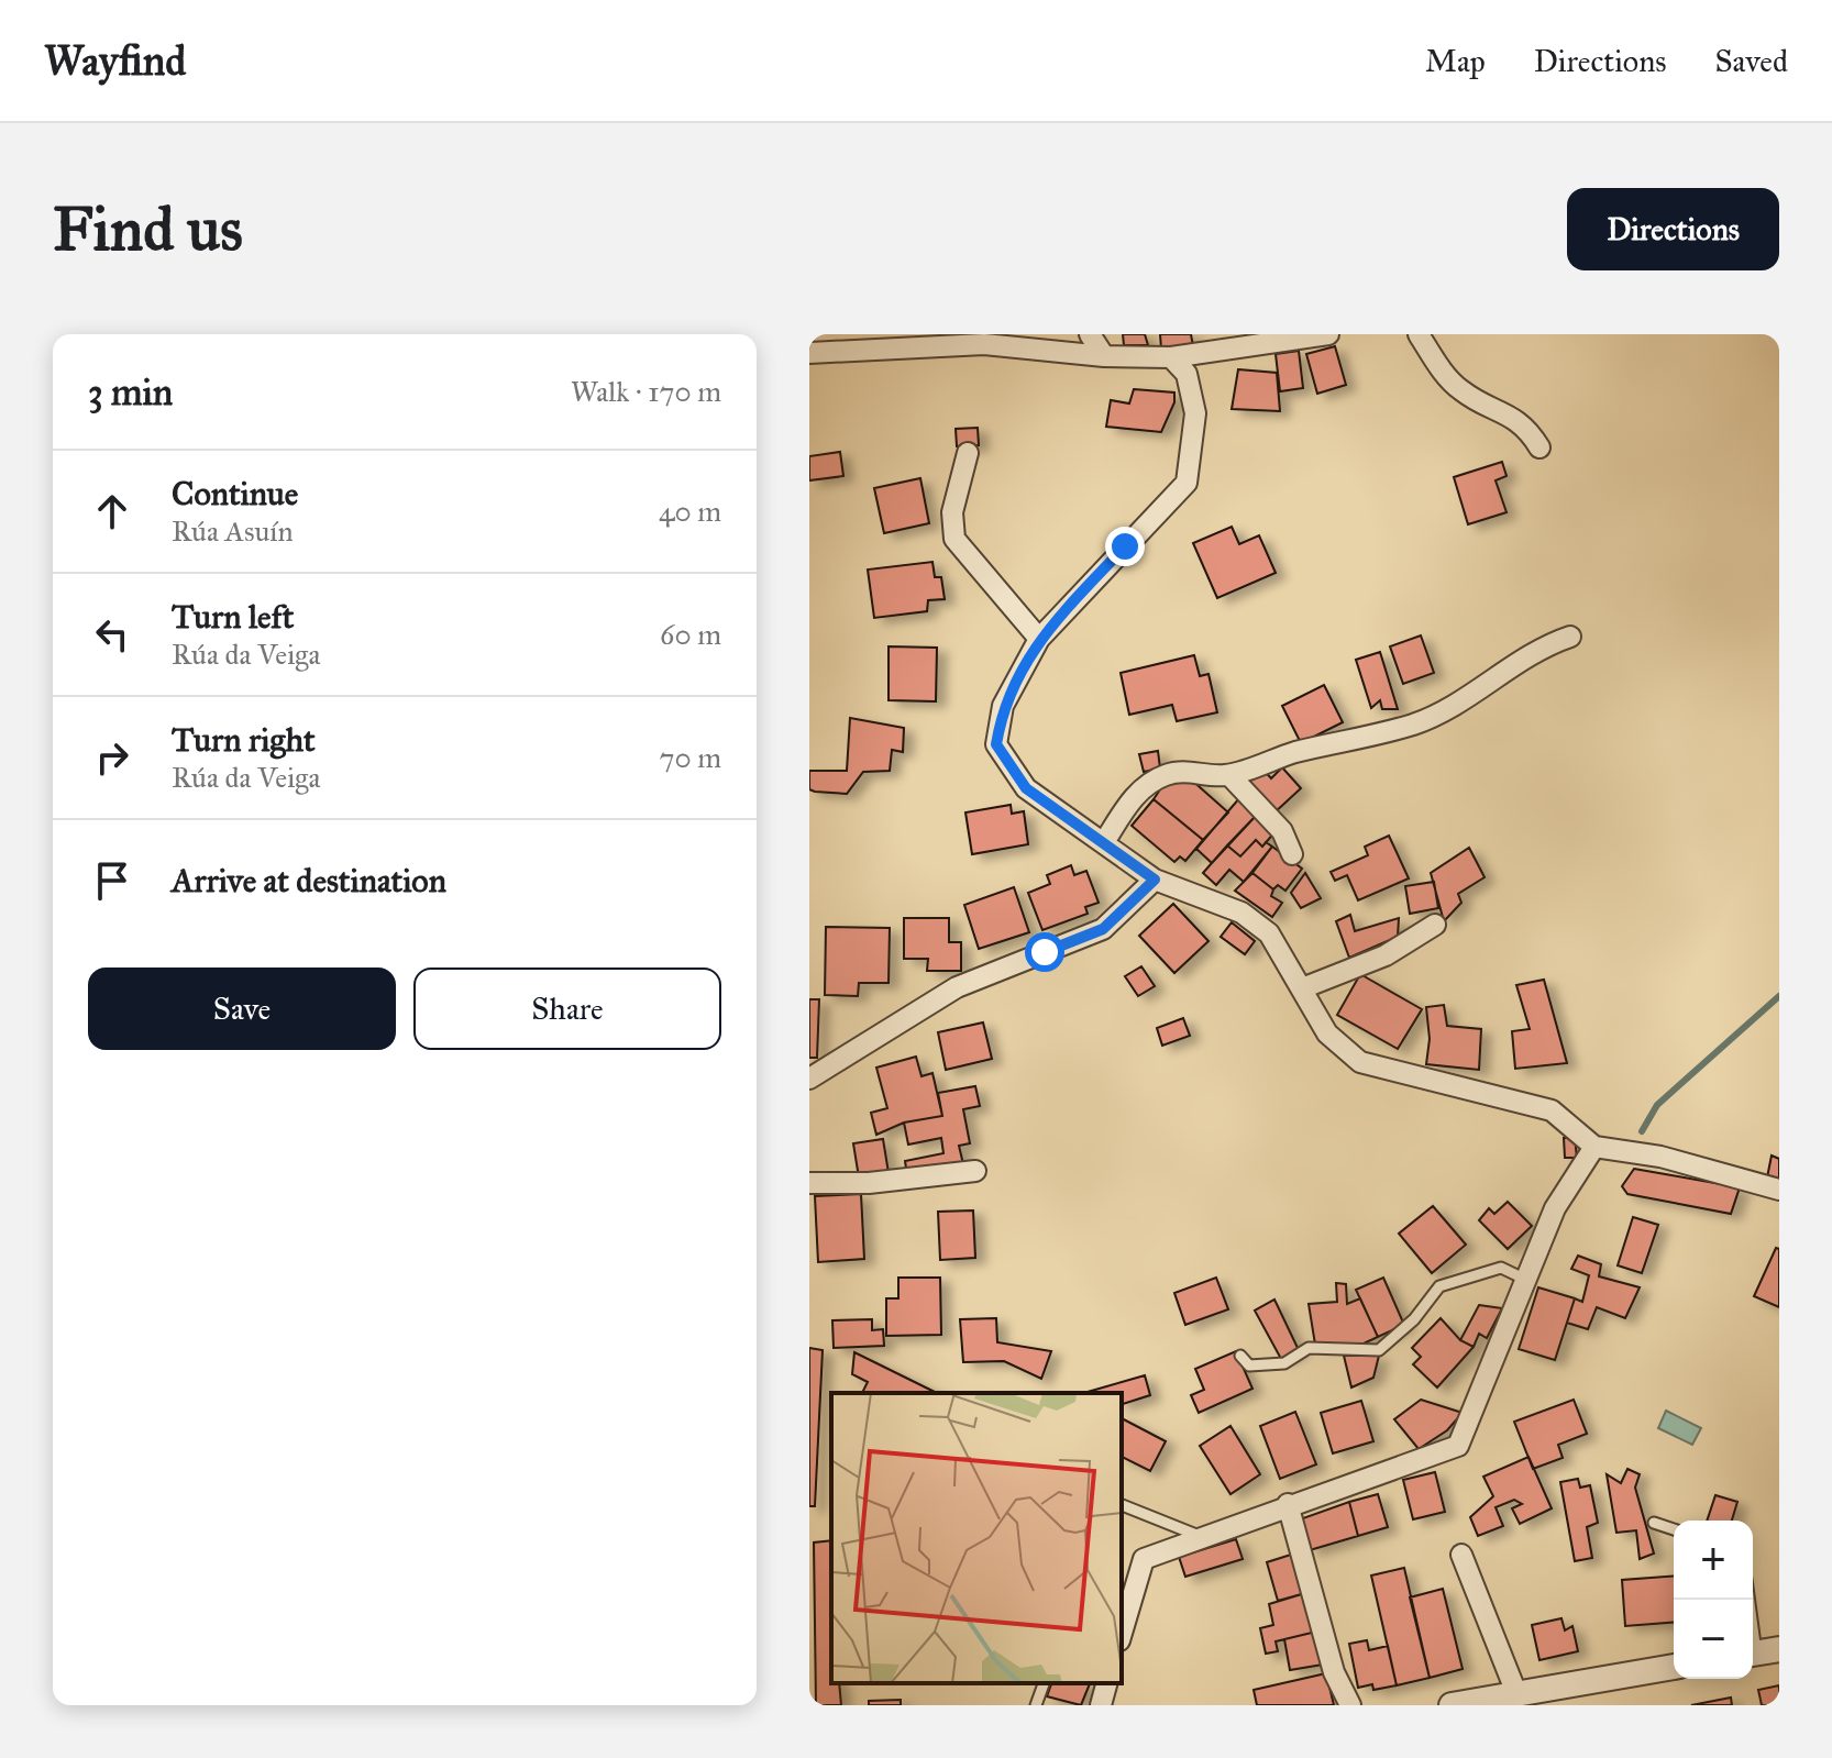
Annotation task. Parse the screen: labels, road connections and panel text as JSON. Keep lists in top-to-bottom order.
{
  "page": {
    "header": "Wayfind",
    "nav": ["Map", "Directions", "Saved"],
    "buttons": [
      "Directions",
      ["Save", "Share"]
    ],
    "title": "Find us",
    "heading": ["3 min", "Walk · 170 m"],
    "list": [
      ["Continue", "Rúa Asuín", "40 m"],
      ["Turn left", "Rúa da Veiga", "60 m"],
      ["Turn right", "Rúa da Veiga", "70 m"],
      "Arrive at destination"
    ],
    "map_buttons": ["+", "−"]
  }
}
